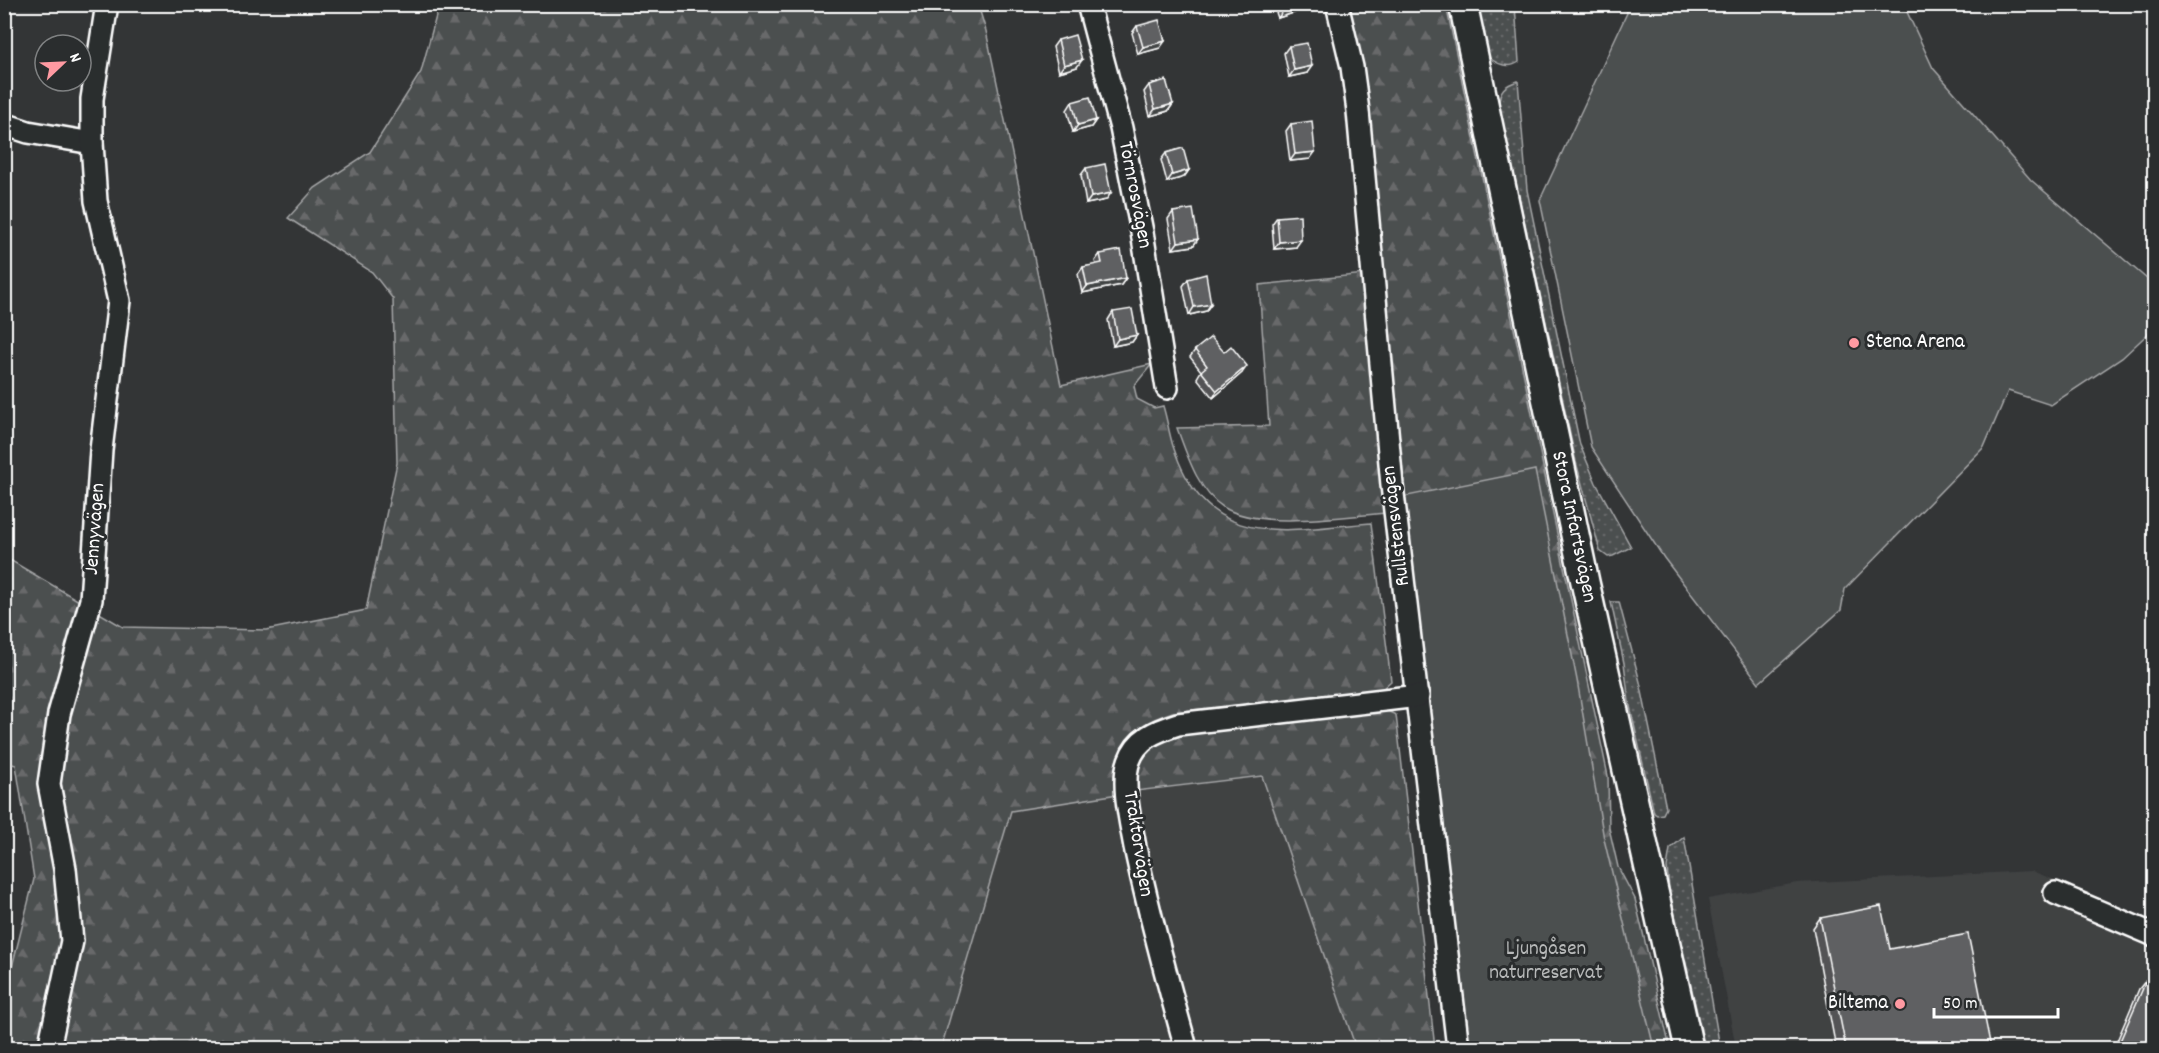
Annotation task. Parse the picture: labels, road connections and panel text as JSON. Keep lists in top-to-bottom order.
{
  "streets": {
    "main road": ["Stora Infartsvägen"],
    "street": [
      "Törnrosvägen",
      "Rullstensvägen",
      "Jennyvägen",
      "Traktorvägen"
    ]
  },
  "crossings": [
    ["Rullstensvägen", "Traktorvägen"]
  ],
  "parks": ["Ljungåsen naturreservat"],
  "places": ["Stena Arena", "Biltema"],
  "scale_bar": "50 m",
  "north": "top right"
}
